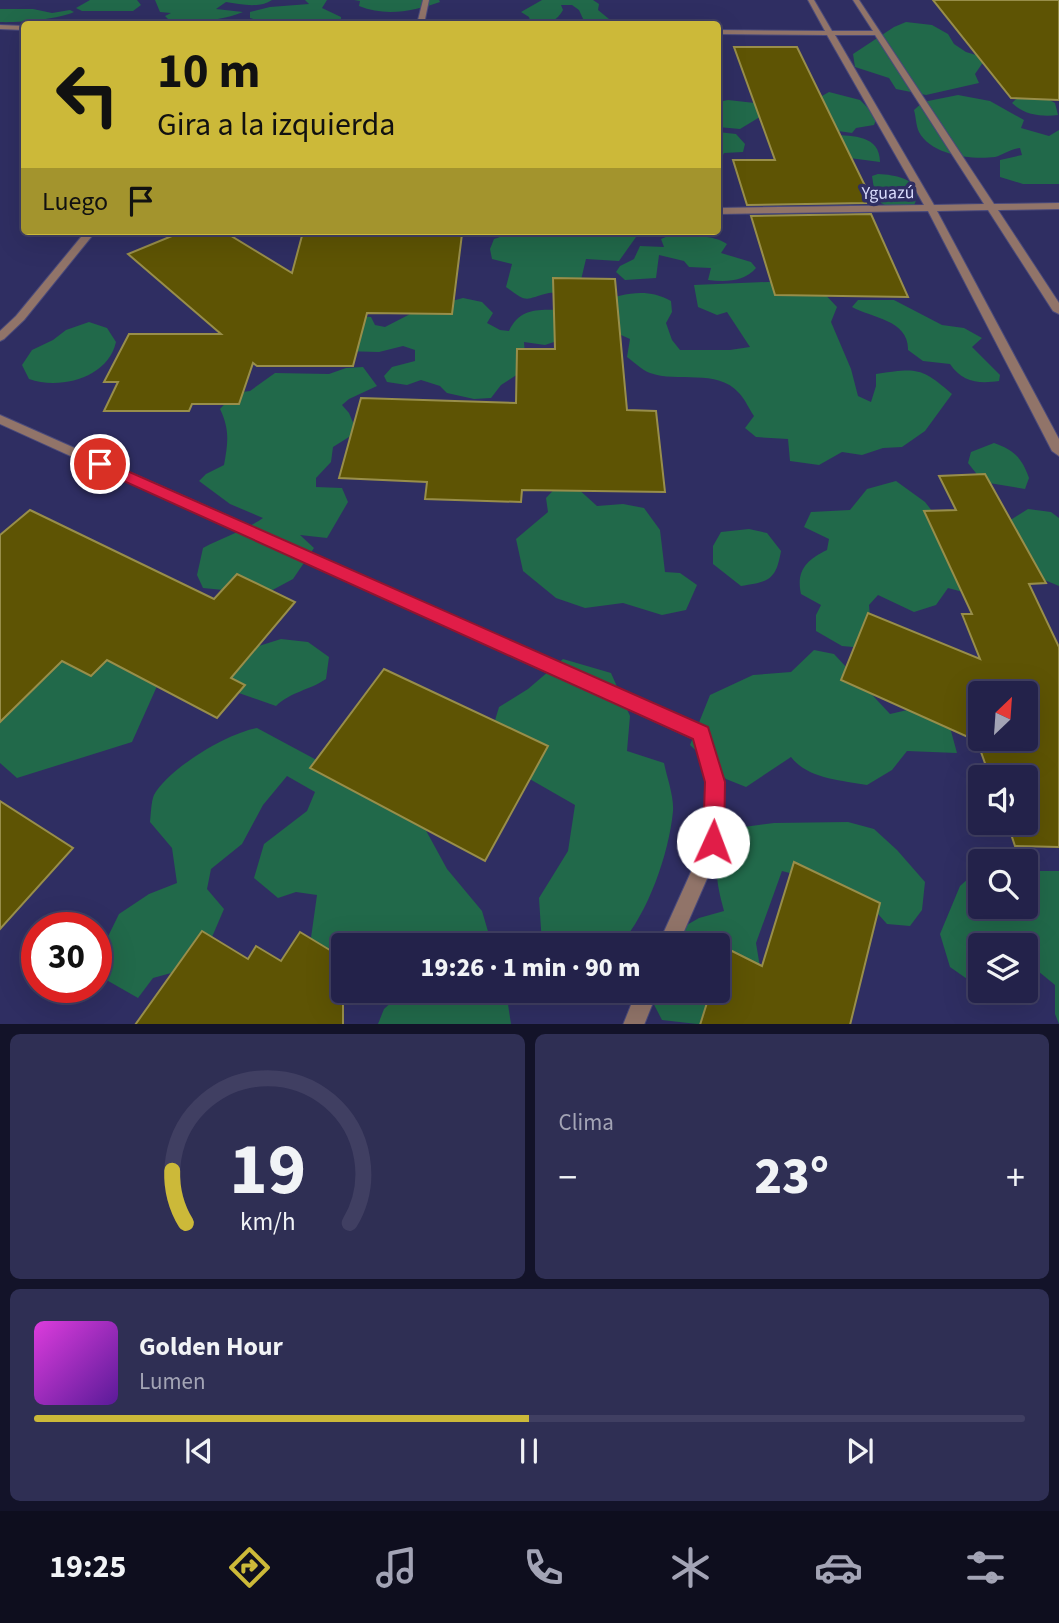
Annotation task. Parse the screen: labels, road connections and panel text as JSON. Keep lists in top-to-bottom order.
{
  "streets": {
    "street": ["Yguazú"]
  },
  "north": "top right",
  "page": {
    "turn": ["10 m", "Gira a la izquierda"],
    "then": "Luego",
    "limit": "30",
    "trip": "19:26 · 1 min · 90 m",
    "tile": "Clima",
    "heat": ["−", "23°", "+"],
    "song": ["Golden Hour", "Lumen"],
    "tabs": "19:25",
    "gauge": ["19", "km/h"]
  }
}
